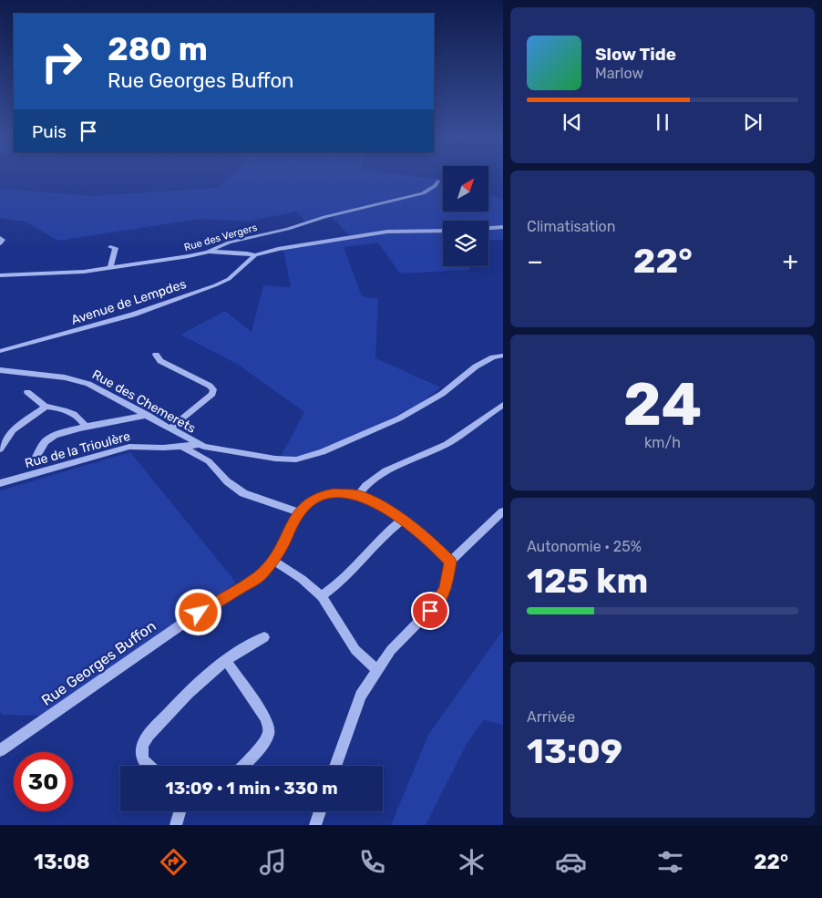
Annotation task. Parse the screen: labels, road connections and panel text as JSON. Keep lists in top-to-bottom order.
{
  "streets": {
    "street": [
      "Rue des Vergers",
      "Avenue de Lempdes",
      "Rue des Chemerets",
      "Rue de la Trioulère",
      "Rue Georges Buffon"
    ]
  },
  "crossings": [
    ["Rue des Chemerets", "Rue de la Trioulère"]
  ],
  "north": "top right",
  "page": {
    "turn": ["280 m", "Rue Georges Buffon"],
    "song": ["Slow Tide", "Marlow"],
    "then": "Puis",
    "tile": [
      "Climatisation",
      ["24", "km/h"],
      ["Autonomie · 25%", "125 km"],
      ["Arrivée", "13:09"]
    ],
    "heat": ["−", "22°", "+"],
    "limit": "30",
    "trip": "13:09 · 1 min · 330 m",
    "tabs": ["13:08", "22°"]
  }
}
